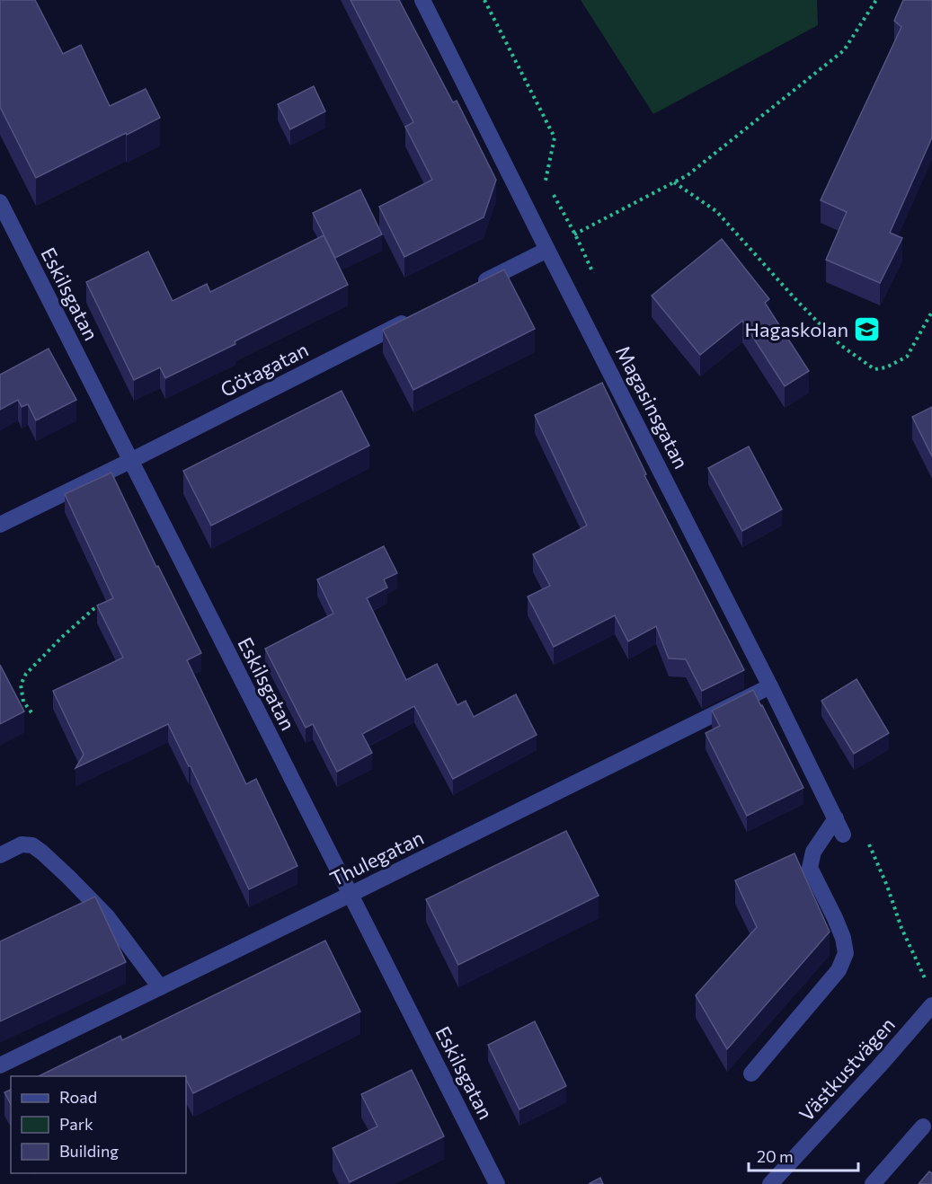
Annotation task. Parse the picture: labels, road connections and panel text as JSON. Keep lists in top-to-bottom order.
{
  "streets": {
    "street": [
      "Eskilsgatan",
      "Götagatan",
      "Magasinsgatan",
      "Thulegatan",
      "Västkustvägen"
    ]
  },
  "crossings": [
    ["Eskilsgatan", "Götagatan"],
    ["Eskilsgatan", "Thulegatan"],
    ["Magasinsgatan", "Thulegatan"]
  ],
  "places": {
    "school or university": ["Hagaskolan"]
  },
  "legend": ["Road", "Park", "Building"],
  "scale_bar": "20 m"
}
